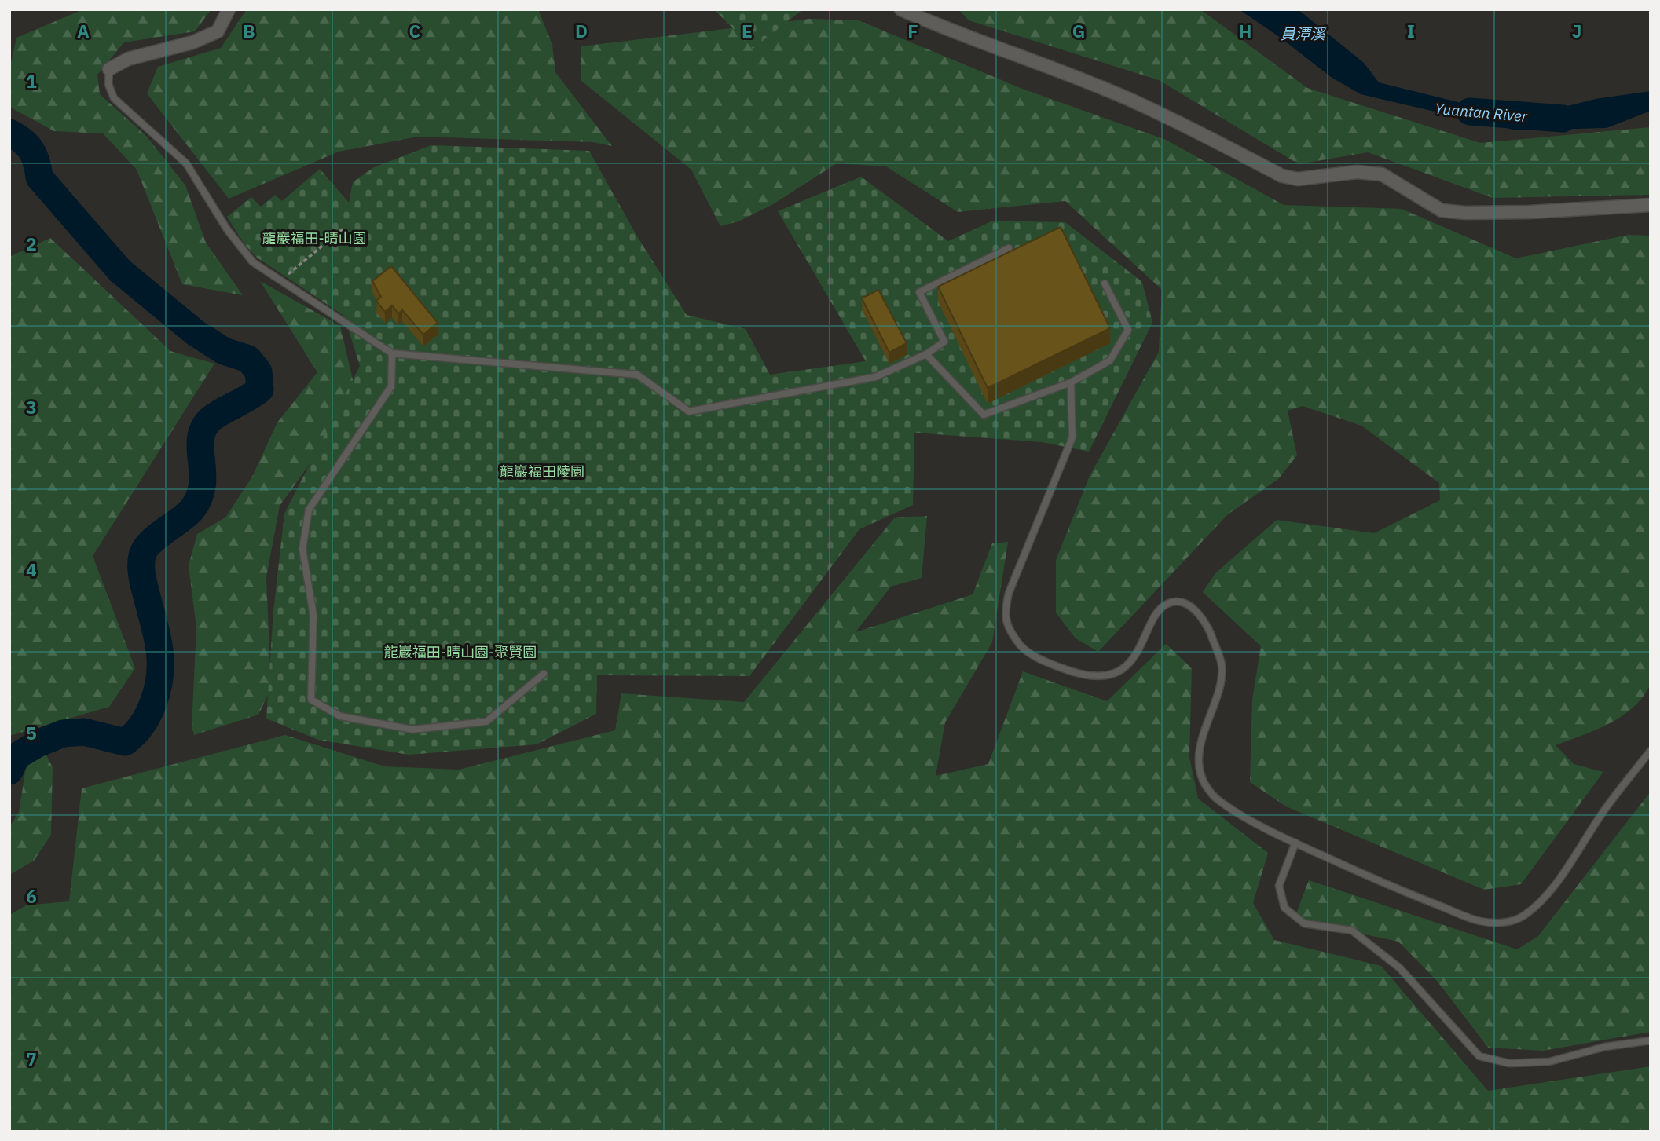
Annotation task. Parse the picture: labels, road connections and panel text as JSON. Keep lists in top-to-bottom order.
{
  "water": ["員潭溪", "Yuantan River"],
  "parks": ["龍巖福田-晴山園", "龍巖福田陵園", "龍巖福田-晴山園-聚賢園"],
  "grid": {
    "columns": [
      "A",
      "B",
      "C",
      "D",
      "E",
      "F",
      "G",
      "H",
      "I",
      "J"
    ],
    "rows": [
      "1",
      "2",
      "3",
      "4",
      "5",
      "6",
      "7"
    ]
  }
}
